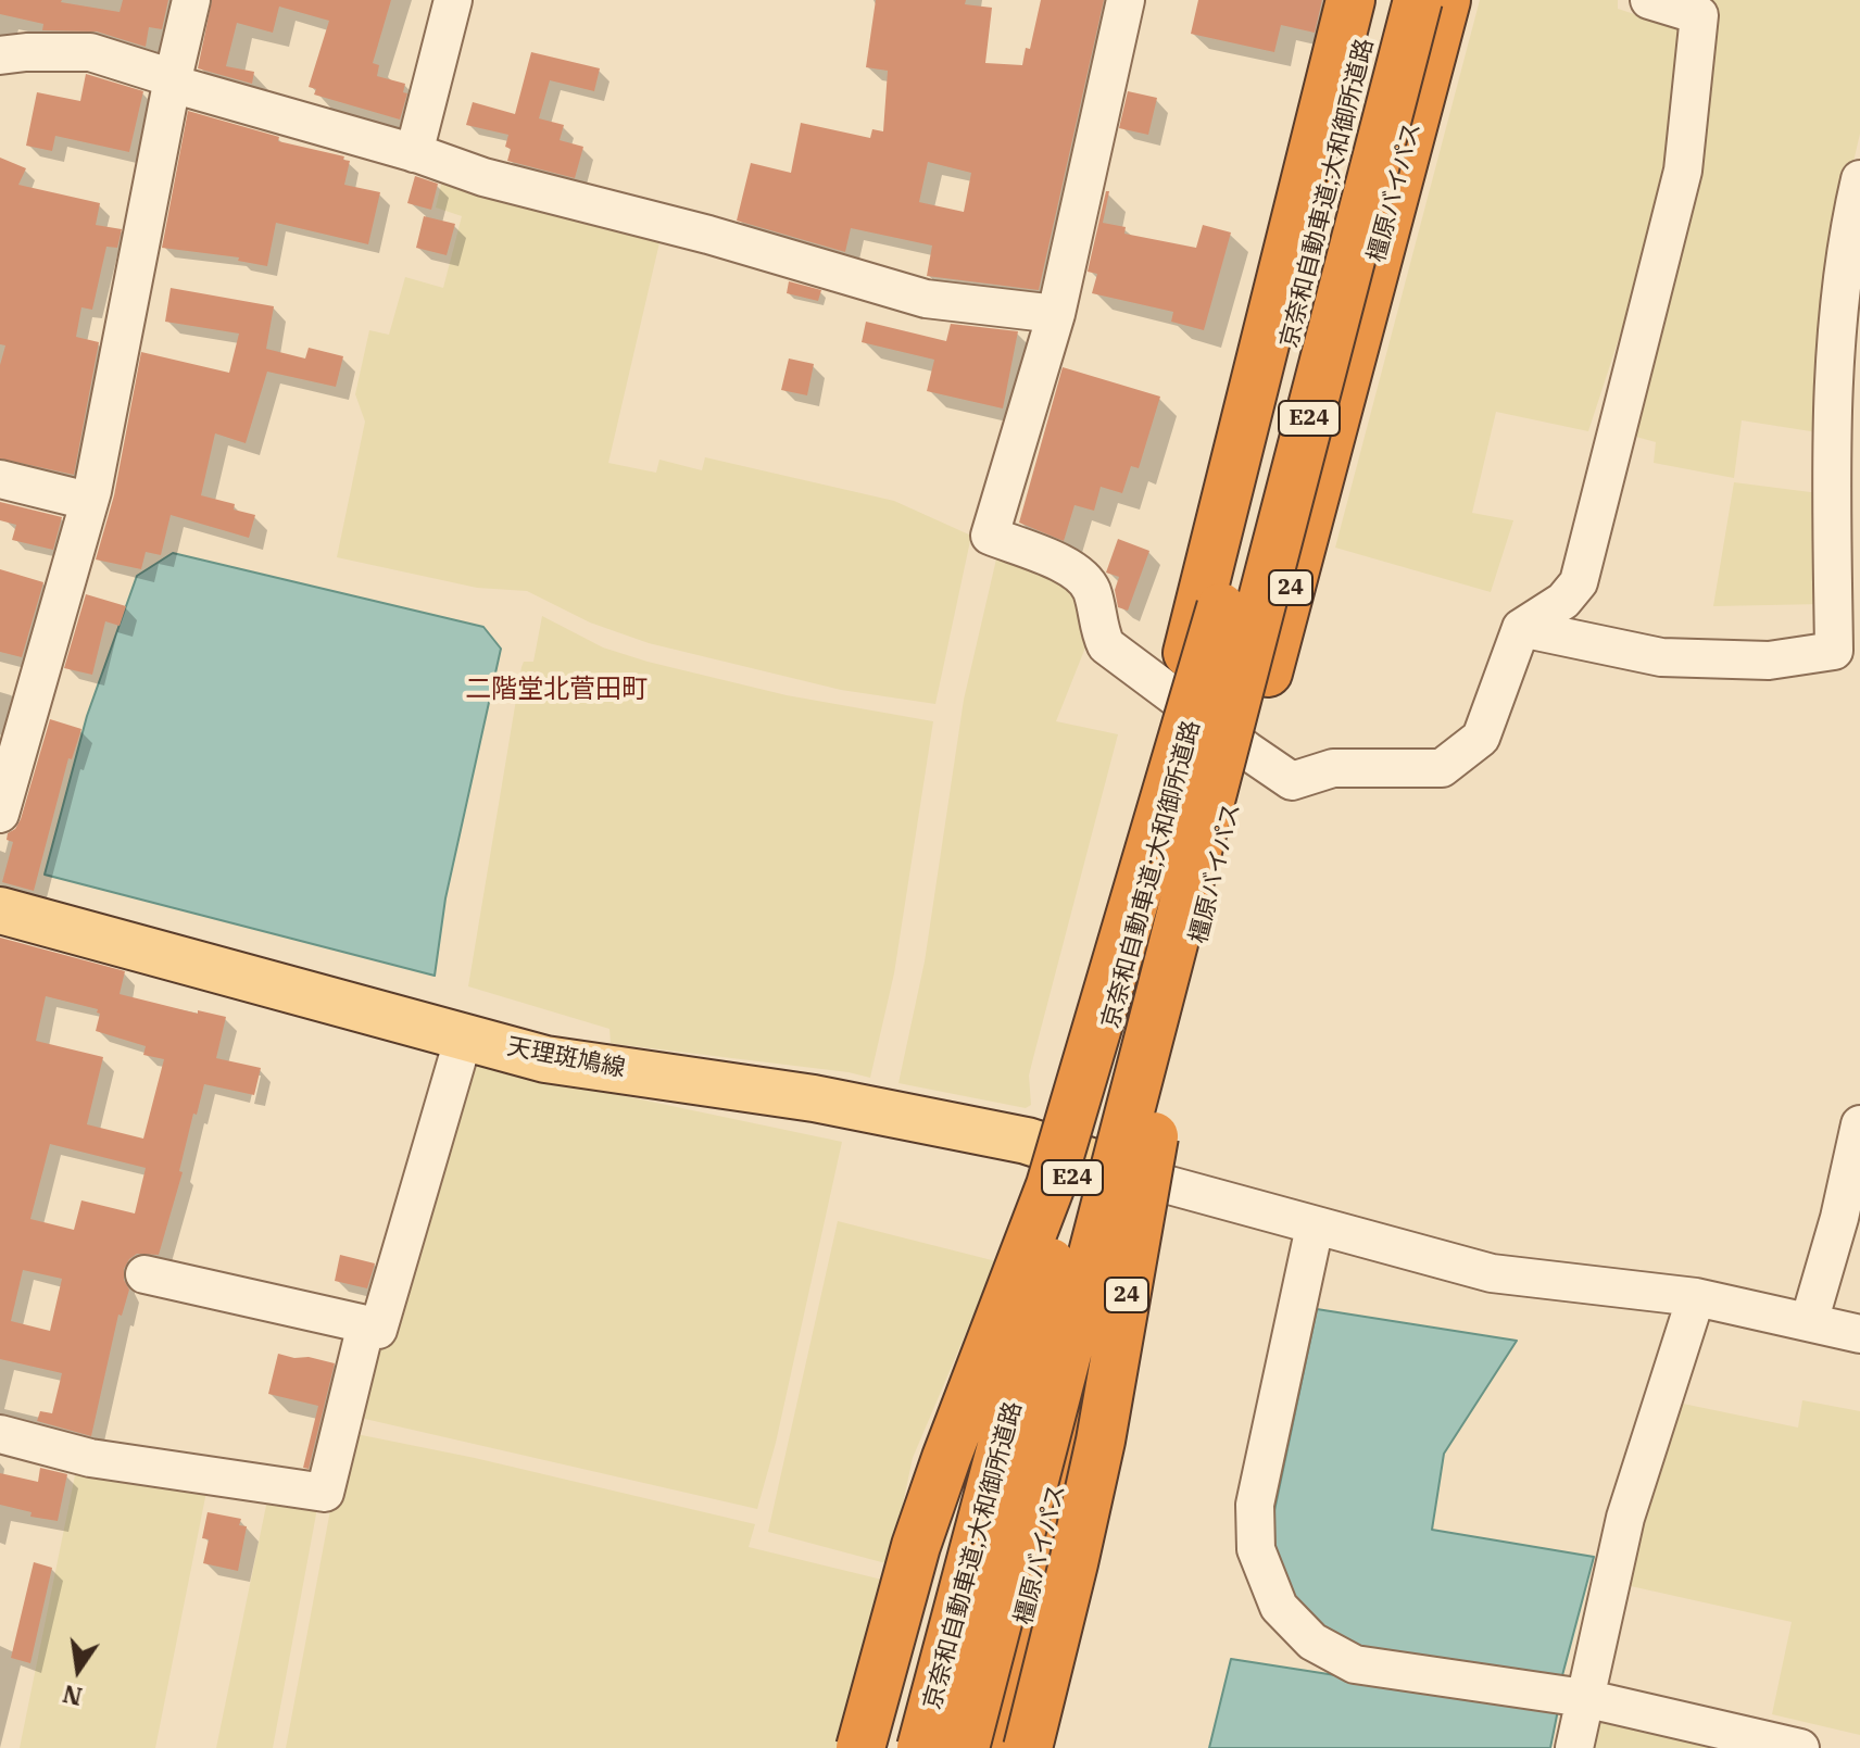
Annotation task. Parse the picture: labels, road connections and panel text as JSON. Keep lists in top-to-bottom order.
{
  "streets": {
    "highway": [
      "橿原バイパス",
      "京奈和自動車道;大和御所道路",
      "E24",
      "24"
    ],
    "main road": ["天理斑鳩線"]
  },
  "crossings": [
    ["橿原バイパス", "天理斑鳩線"],
    ["京奈和自動車道;大和御所道路", "24"]
  ],
  "districts": ["二階堂北菅田町"],
  "north": "bottom"
}
